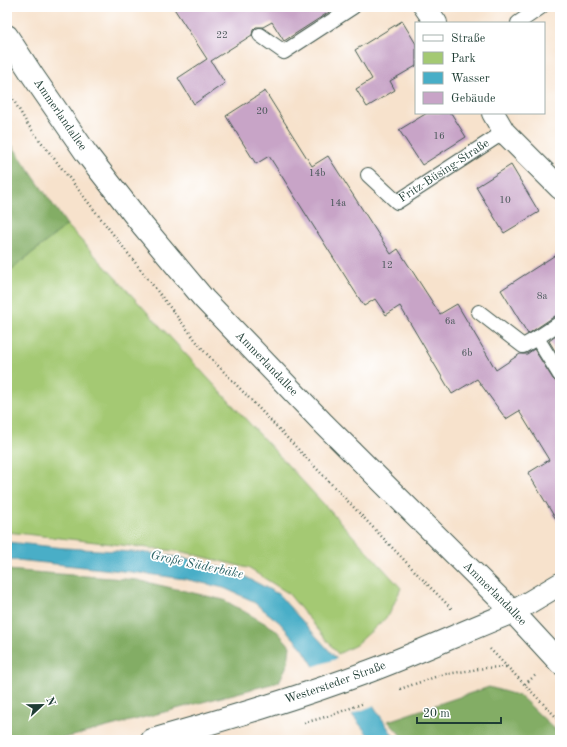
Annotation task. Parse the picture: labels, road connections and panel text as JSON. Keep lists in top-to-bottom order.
{
  "streets": {
    "main road": ["Ammerlandallee", "Westersteder Straße"],
    "lane": ["Fritz-Büsing-Straße"]
  },
  "crossings": [
    ["Ammerlandallee", "Westersteder Straße"]
  ],
  "water": ["Große Süderbäke"],
  "house_numbers": [
    "22",
    "20",
    "16",
    "14b",
    "10",
    "14a",
    "12",
    "8a",
    "6a",
    "6b"
  ],
  "legend": [
    "Straße",
    "Park",
    "Wasser",
    "Gebäude"
  ],
  "scale_bar": "20 m",
  "north": "right"
}
